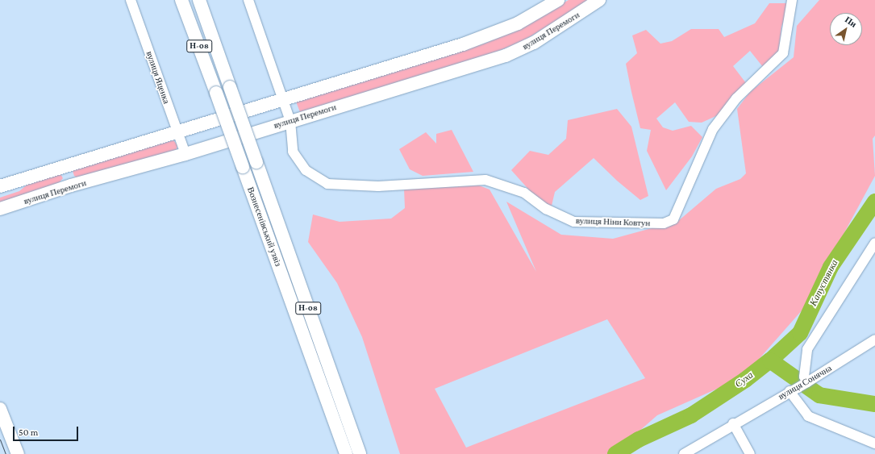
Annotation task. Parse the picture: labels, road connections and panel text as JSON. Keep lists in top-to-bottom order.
{
  "streets": {
    "main road": ["вулиця Перемоги", "Н-08", "Вознесенівський узвіз"],
    "street": ["вулиця Яценка", "вулиця Ніни Ковтун", "вулиця Сонячна"]
  },
  "crossings": [
    ["вулиця Перемоги", "вулиця Яценка"],
    ["вулиця Перемоги", "вулиця Ніни Ковтун"]
  ],
  "water": ["Капустянка", "Суха"],
  "scale_bar": "50 m",
  "north": "top right"
}
